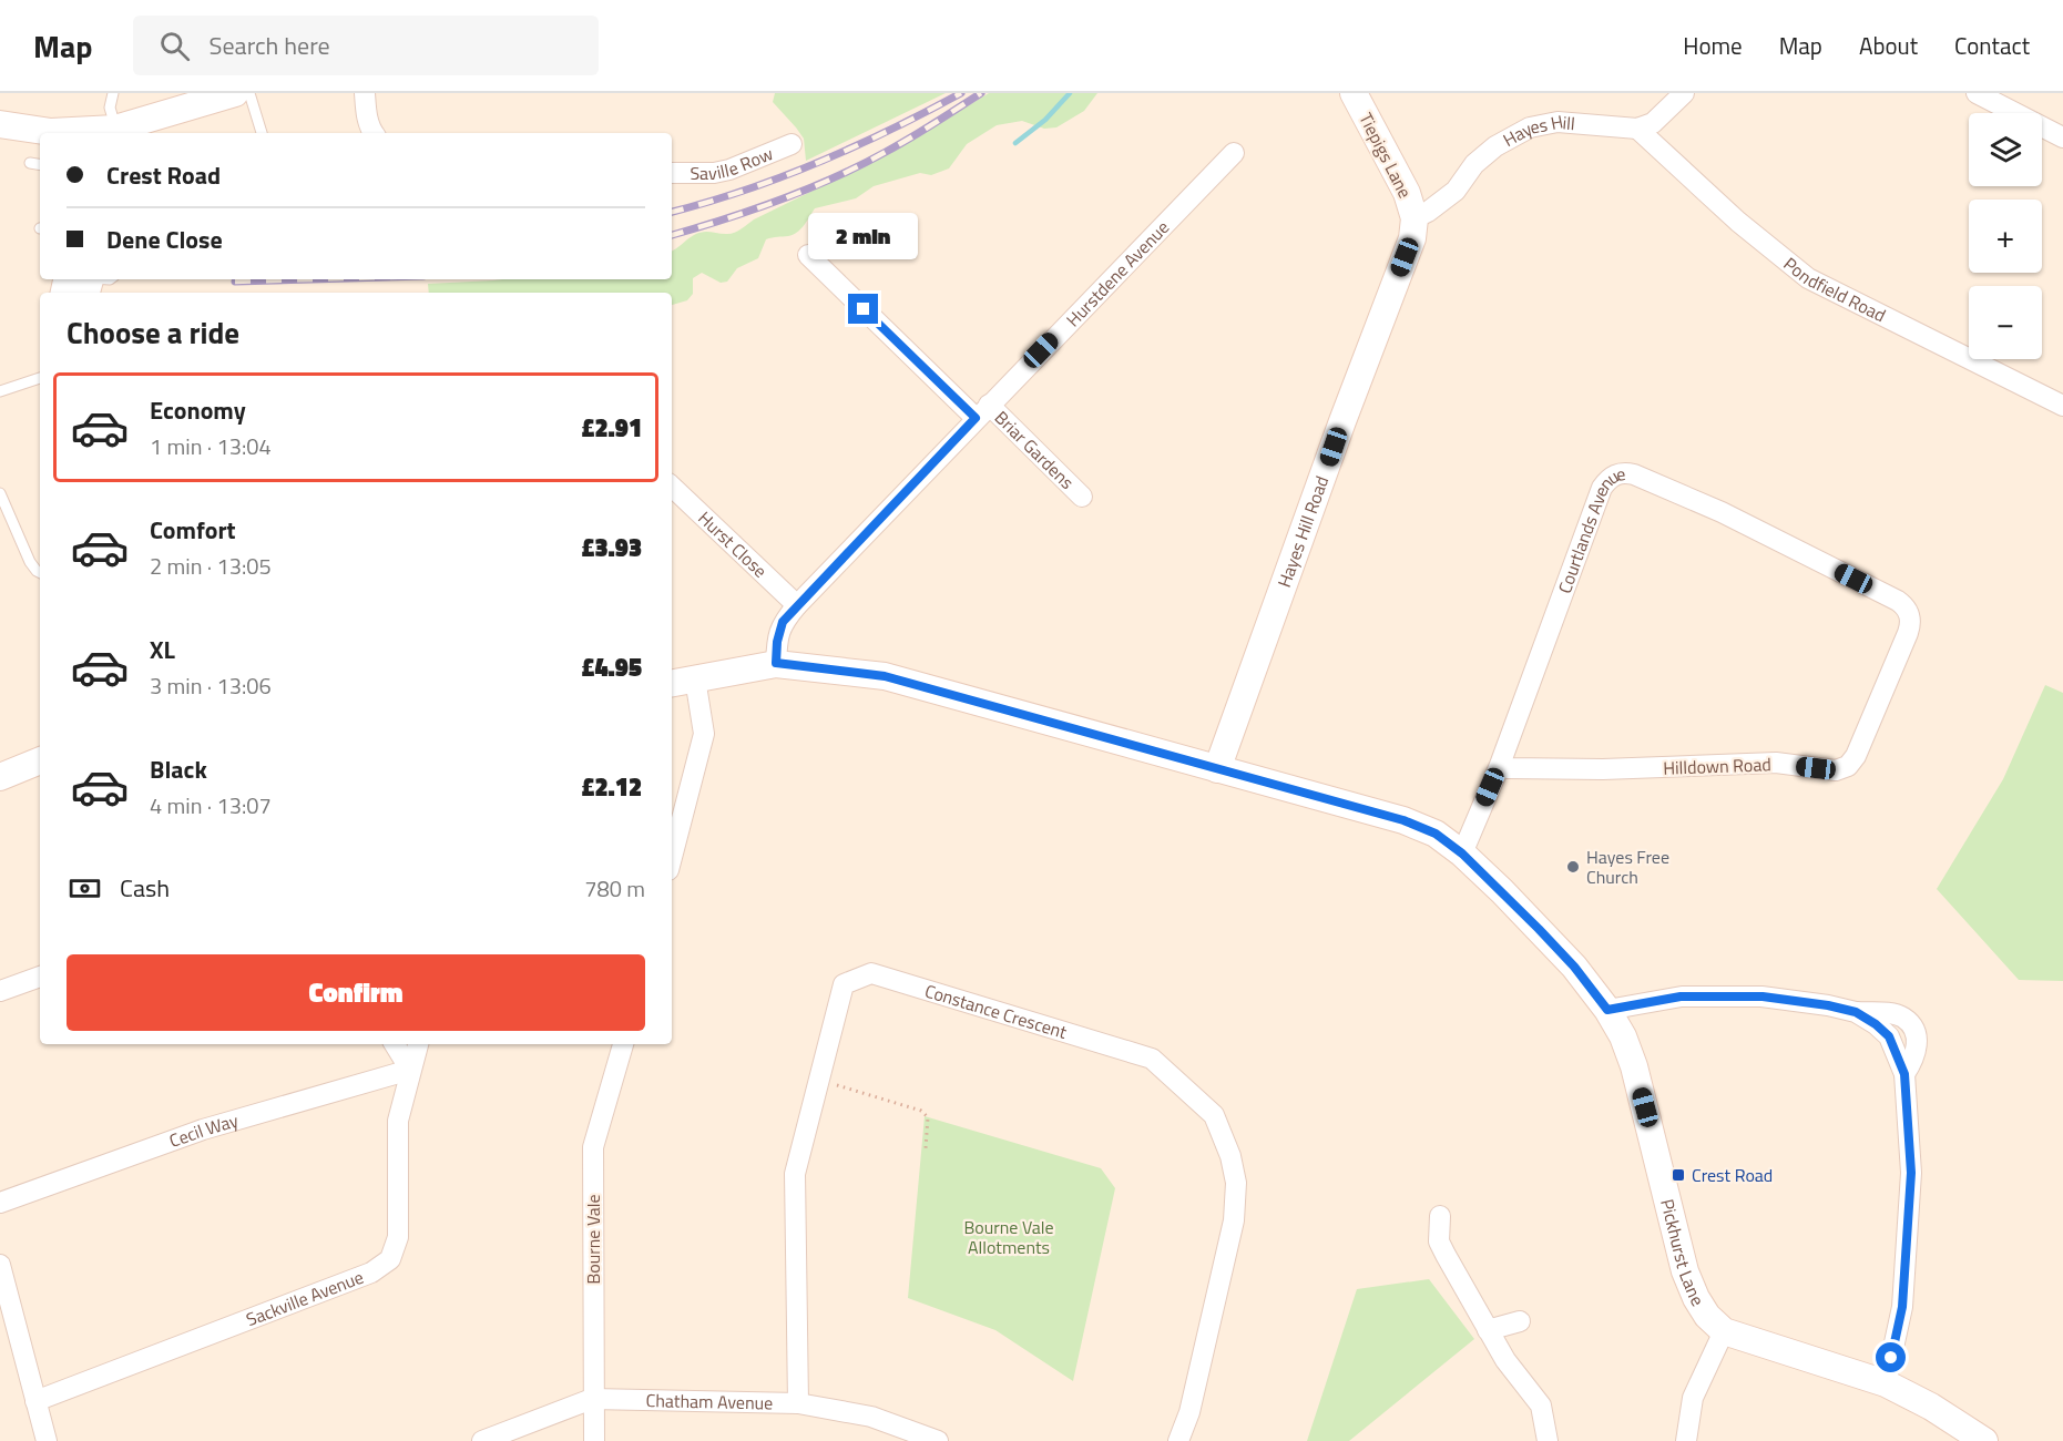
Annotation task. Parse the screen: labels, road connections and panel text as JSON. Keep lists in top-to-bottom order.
{
  "streets": {
    "main road": ["Tiepigs Lane", "Hayes Hill Road", "Pickhurst Lane"],
    "street": [
      "Hayes Hill",
      "Saville Row",
      "Hurstdene Avenue",
      "Pondfield Road",
      "Briar Gardens",
      "Courtlands Avenue",
      "Hurst Close",
      "Hilldown Road",
      "Constance Crescent",
      "Cecil Way",
      "Bourne Vale",
      "Sackville Avenue",
      "Chatham Avenue"
    ]
  },
  "crossings": [
    ["Hayes Hill", "Tiepigs Lane"],
    ["Hayes Hill", "Pondfield Road"],
    ["Hayes Hill", "Hayes Hill Road"],
    ["Tiepigs Lane", "Hayes Hill Road"],
    ["Hurstdene Avenue", "Briar Gardens"],
    ["Hurstdene Avenue", "Hurst Close"],
    ["Hurstdene Avenue", "Pickhurst Lane"],
    ["Hayes Hill Road", "Pickhurst Lane"],
    ["Courtlands Avenue", "Hilldown Road"],
    ["Courtlands Avenue", "Pickhurst Lane"],
    ["Constance Crescent", "Chatham Avenue"],
    ["Cecil Way", "Sackville Avenue"],
    ["Bourne Vale", "Chatham Avenue"]
  ],
  "parks": ["Bourne Vale Allotments"],
  "places": {
    "other": ["Hayes Free Church"],
    "transit": ["Crest Road"]
  },
  "page": {
    "header": "Map",
    "search": "Search here",
    "nav": [
      "Home",
      "Map",
      "About",
      "Contact"
    ],
    "map_buttons": ["+", "−"],
    "banner": ["Crest Road", "Dene Close"],
    "bubble": "2 min",
    "heading": "Choose a ride",
    "list": [
      {
        "name": "Economy",
        "note": "1 min · 13:04",
        "value": "£2.91"
      },
      {
        "name": "Comfort",
        "note": "2 min · 13:05",
        "value": "£3.93"
      },
      {
        "name": "XL",
        "note": "3 min · 13:06",
        "value": "£4.95"
      },
      {
        "name": "Black",
        "note": "4 min · 13:07",
        "value": "£2.12"
      }
    ],
    "pay": ["Cash", "780 m"],
    "buttons": "Confirm"
  }
}
